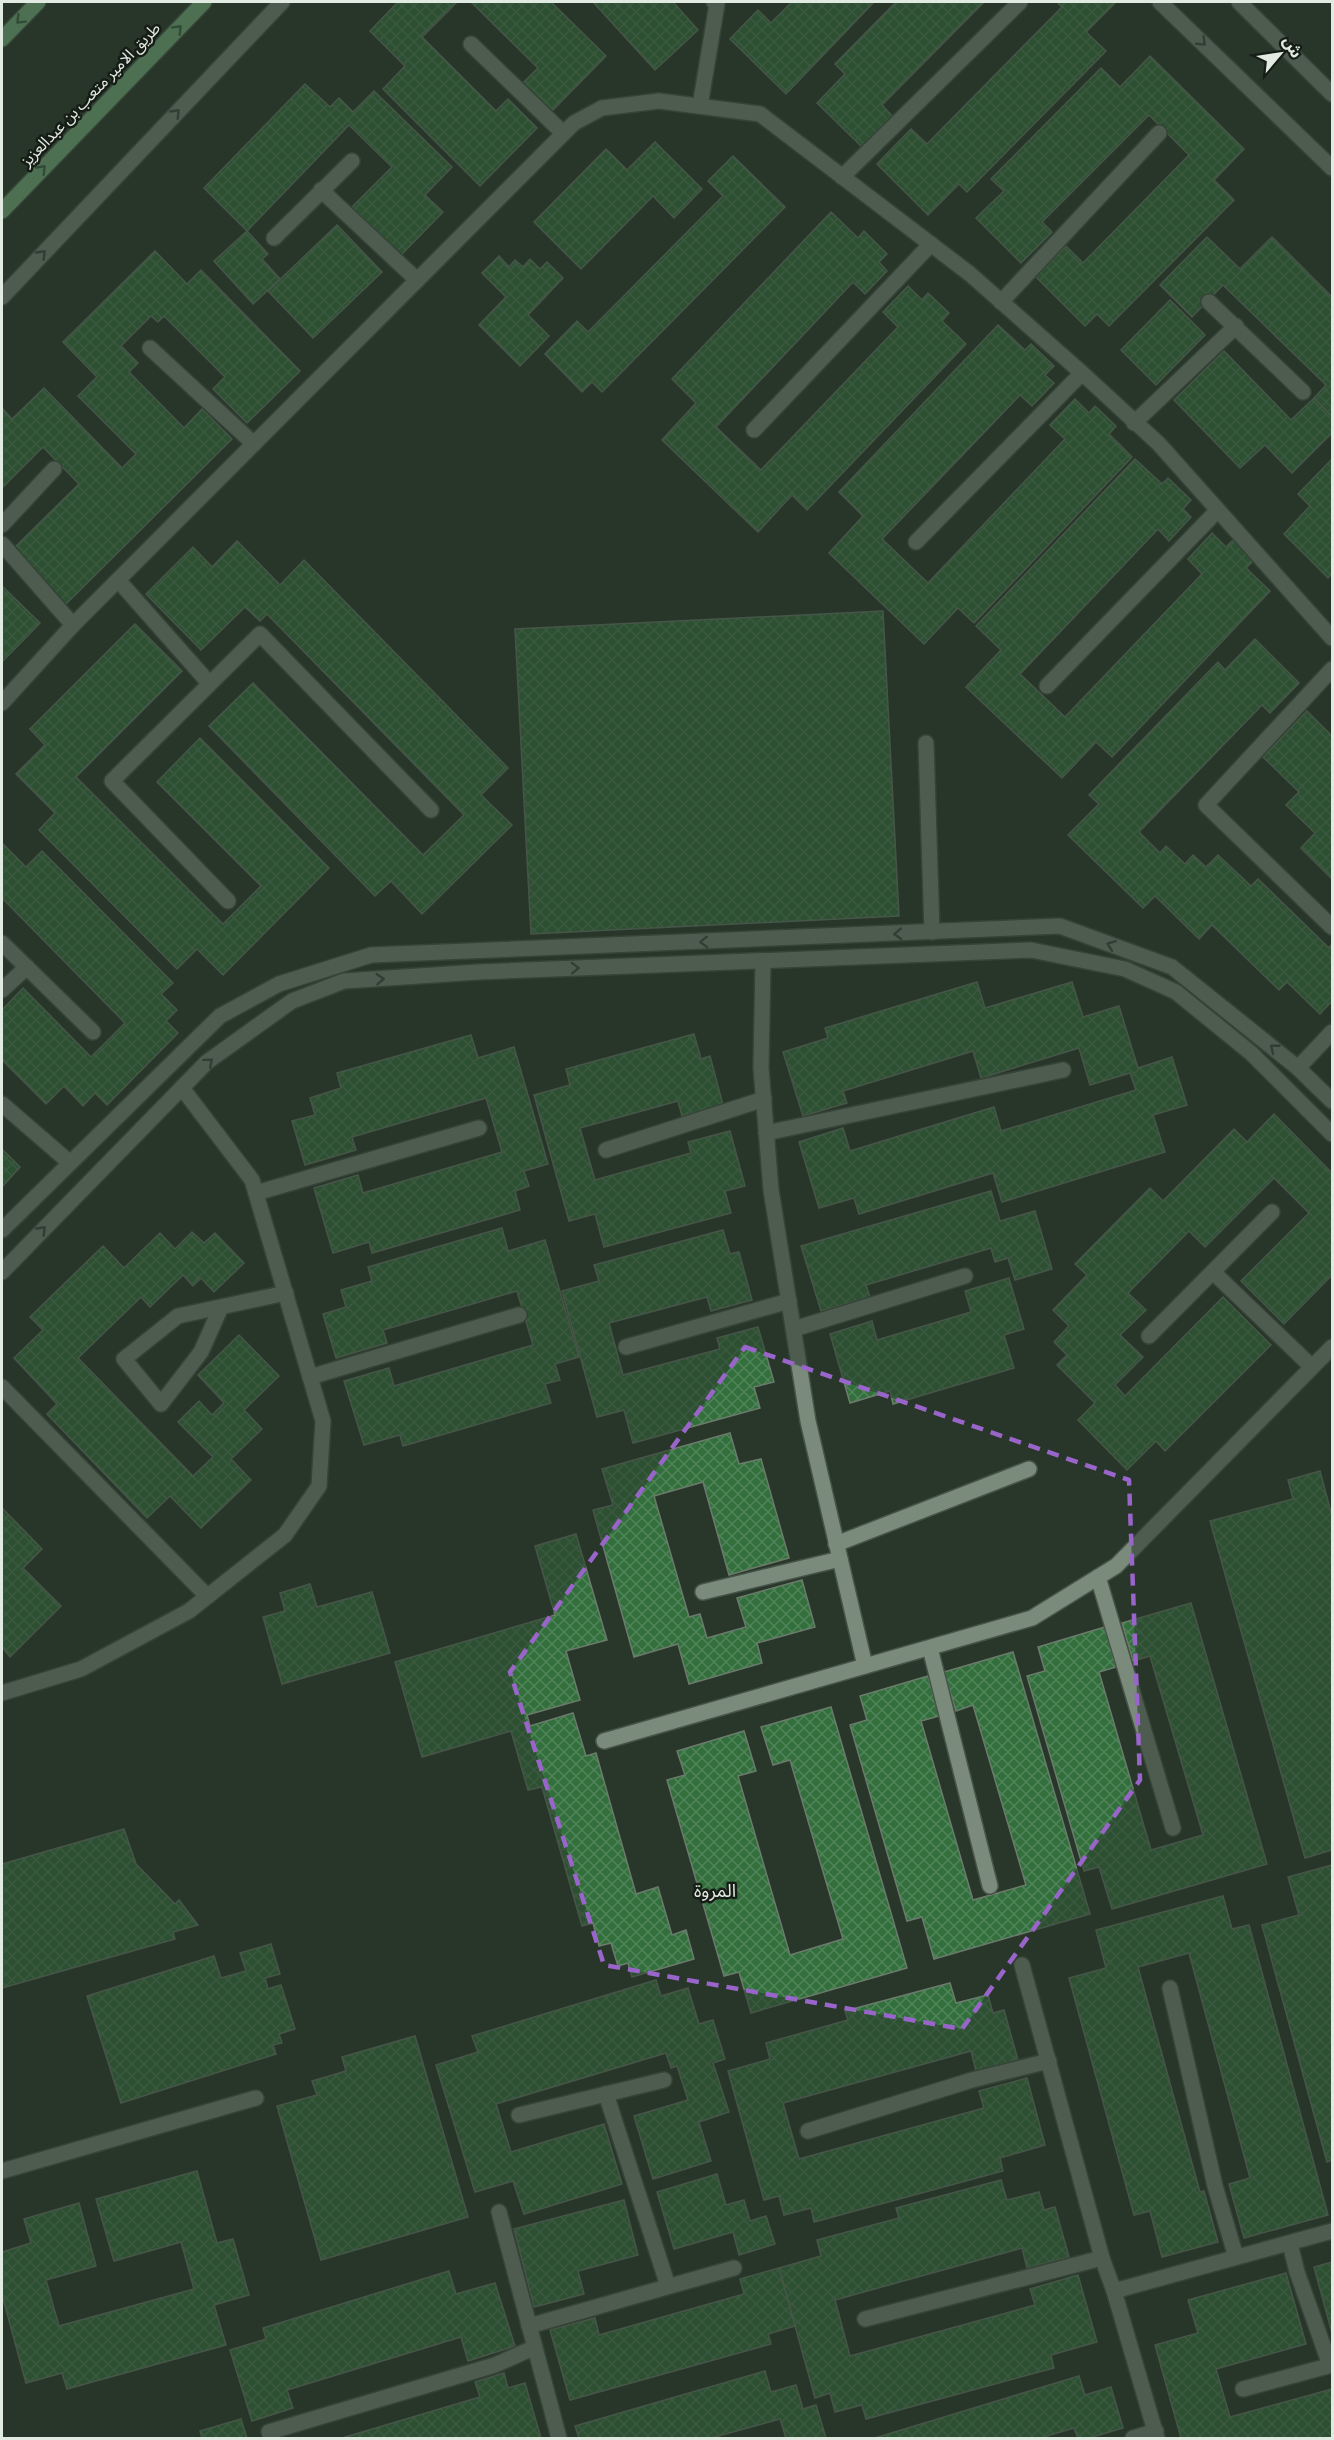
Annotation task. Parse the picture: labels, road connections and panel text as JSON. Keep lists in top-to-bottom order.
{
  "streets": {
    "main road": ["طريق الامير متعب بن عبدالعزيز"]
  },
  "one_way": ["طريق الامير متعب بن عبدالعزيز"],
  "districts": ["المروة"],
  "north": "top right"
}
